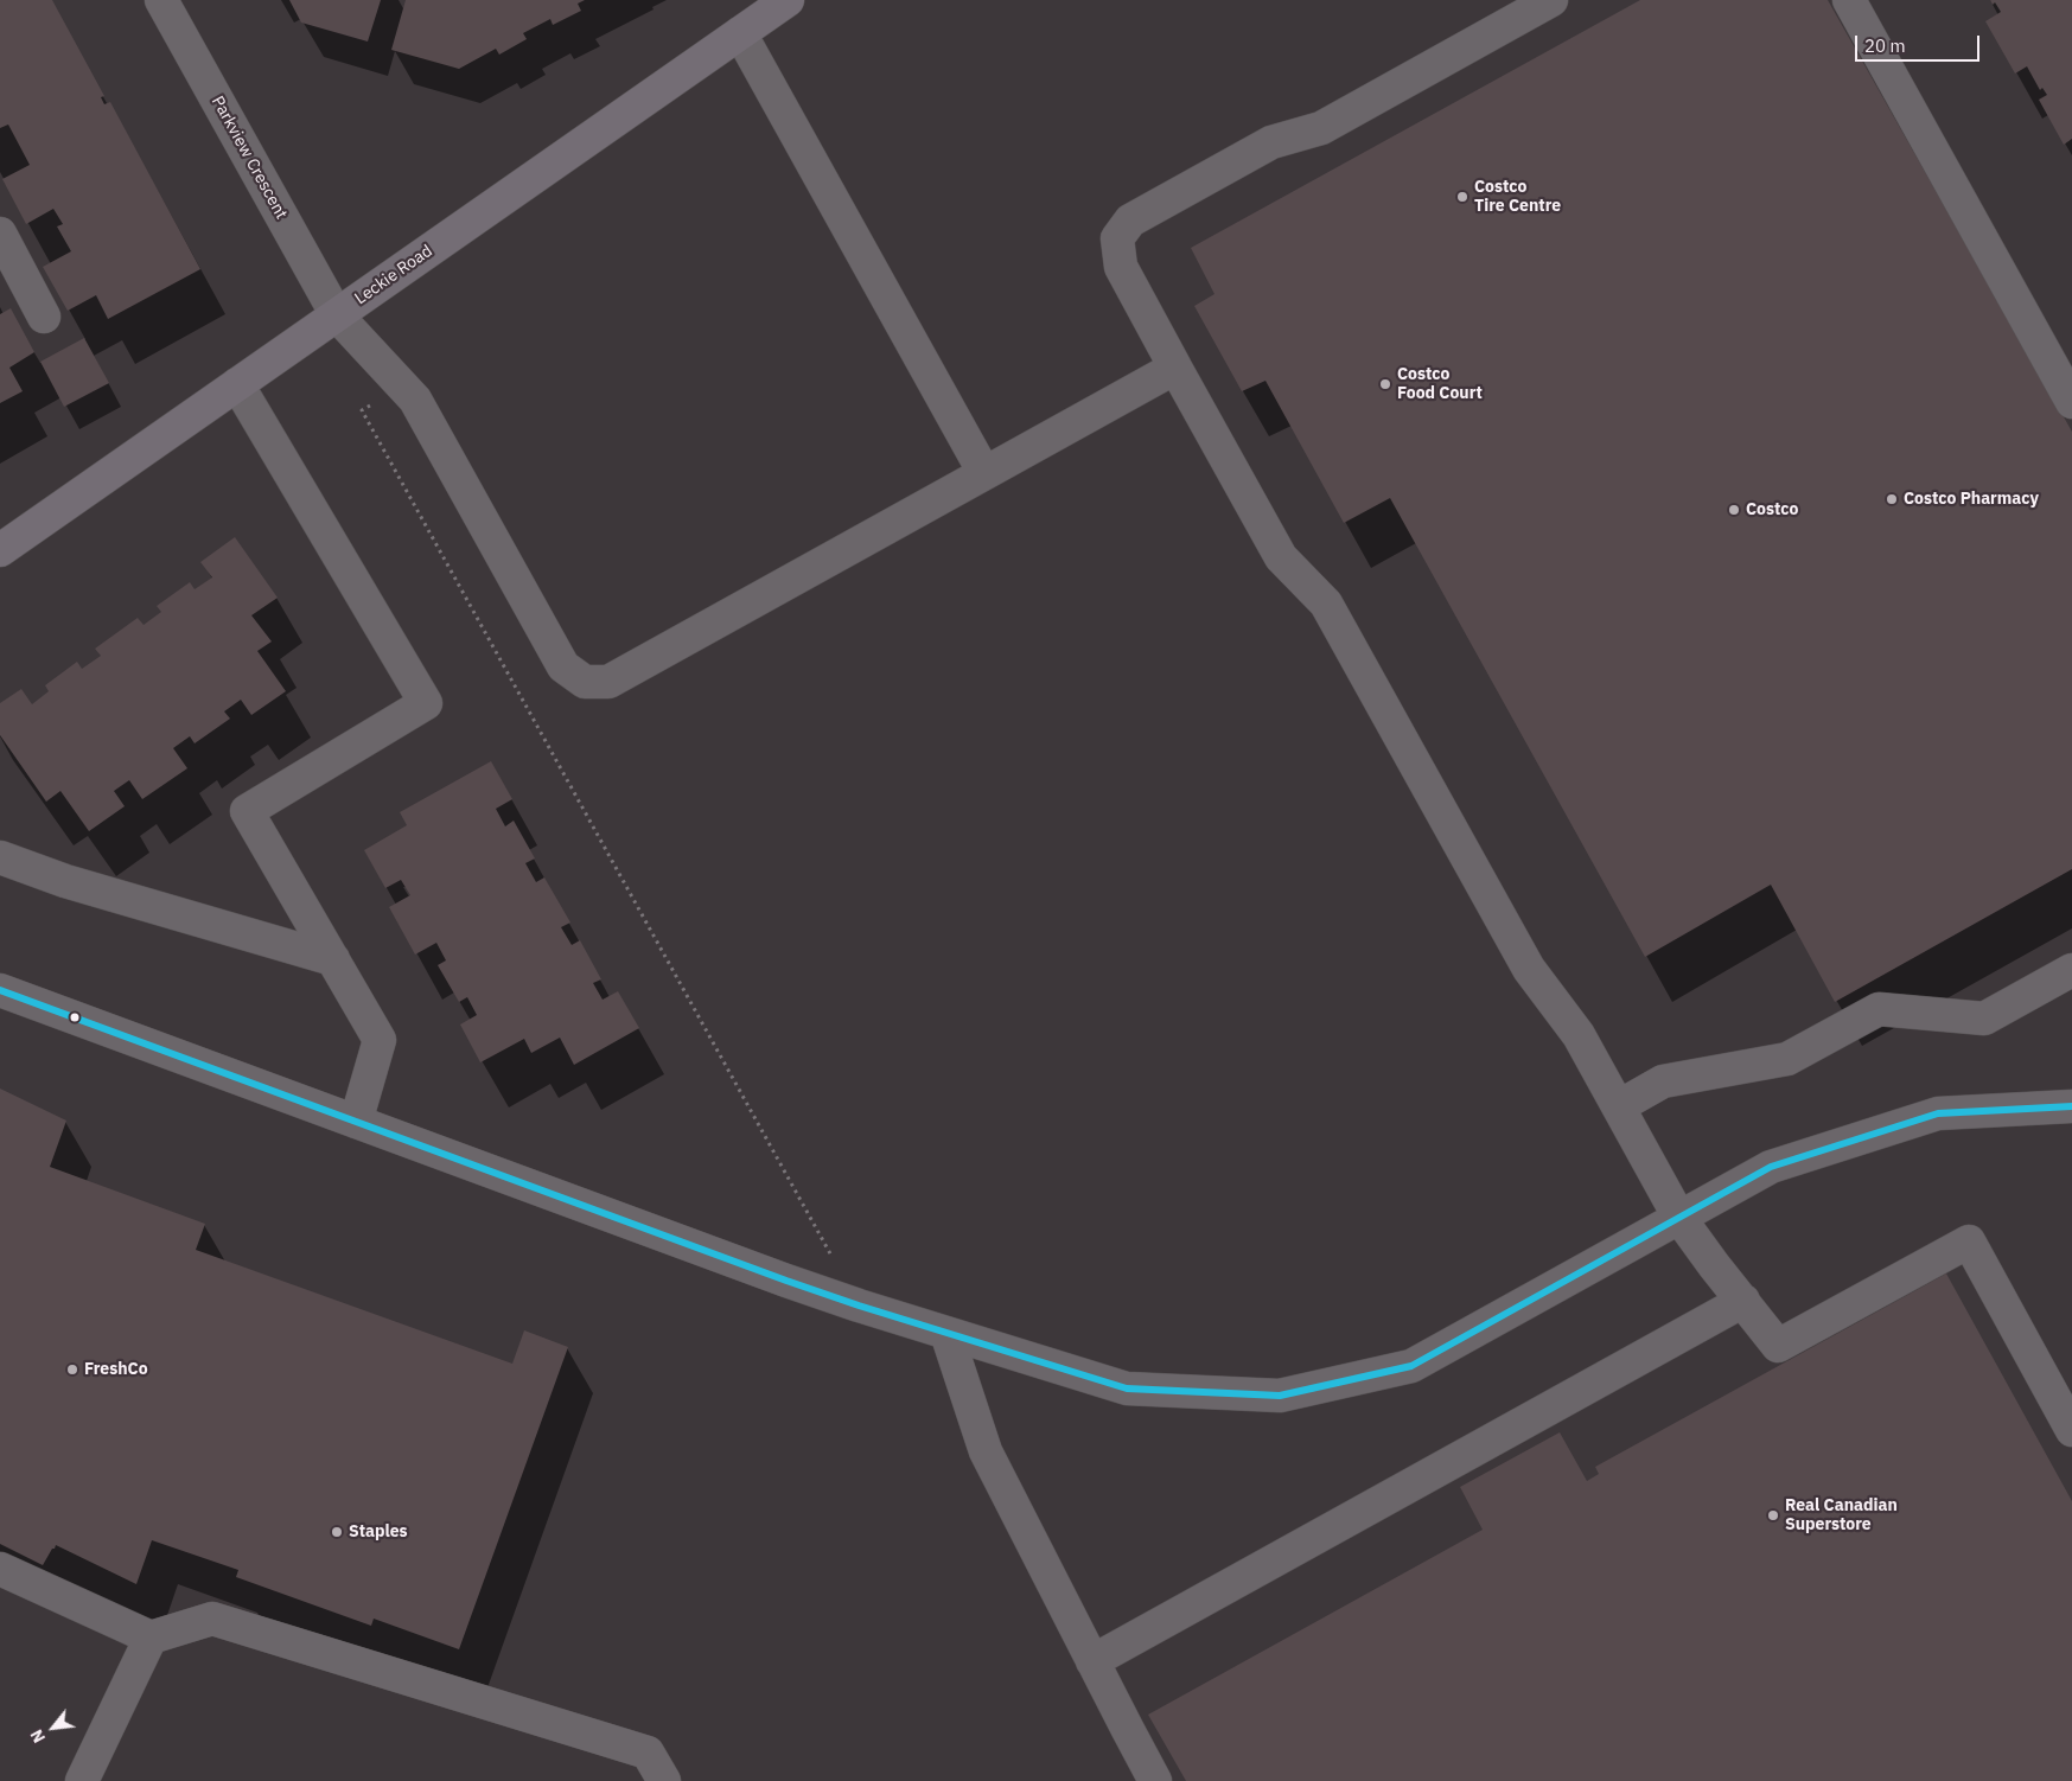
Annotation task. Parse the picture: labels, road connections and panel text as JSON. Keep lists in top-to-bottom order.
{
  "streets": {
    "main road": ["Leckie Road"],
    "street": ["Parkview Crescent"]
  },
  "crossings": [
    ["Parkview Crescent", "Leckie Road"]
  ],
  "places": [
    "Costco Tire Centre",
    "Costco Food Court",
    "Costco Pharmacy",
    "Costco",
    "FreshCo",
    "Real Canadian Superstore",
    "Staples"
  ],
  "scale_bar": "20 m",
  "north": "bottom left"
}
